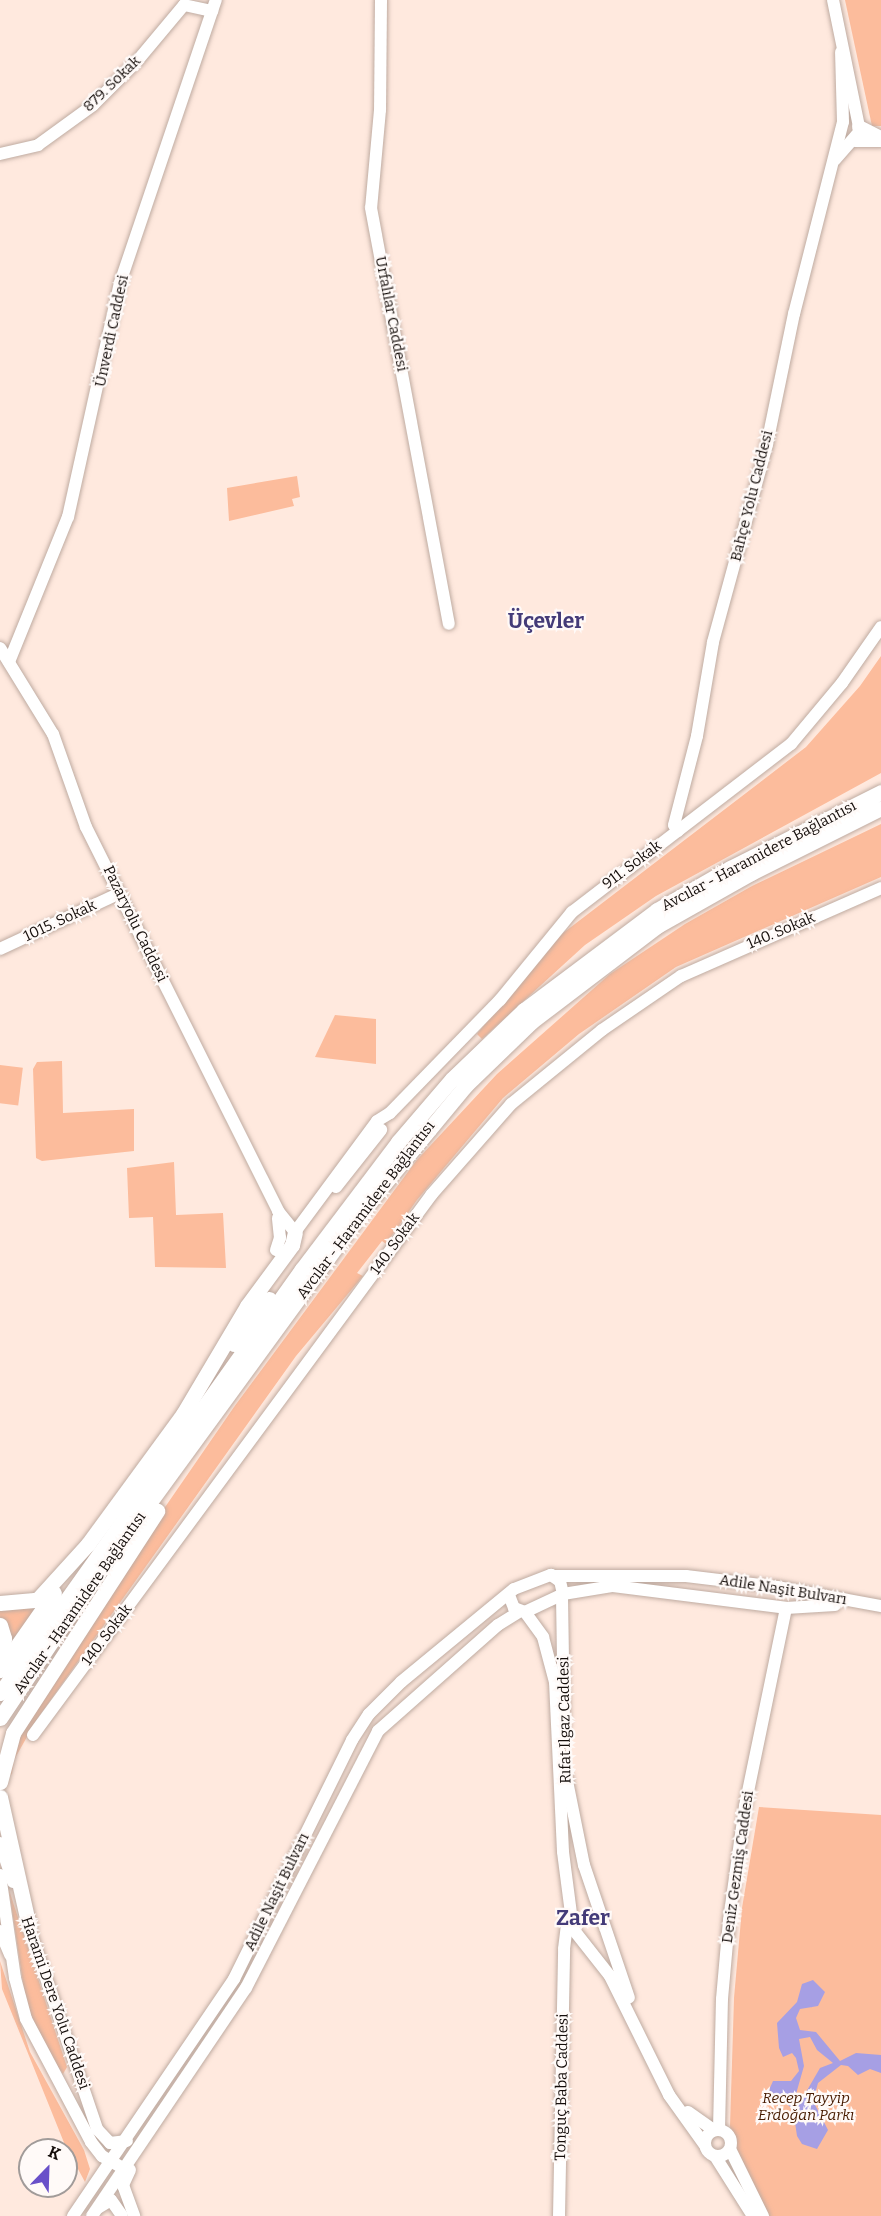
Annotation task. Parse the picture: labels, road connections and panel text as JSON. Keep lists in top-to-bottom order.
{
  "streets": {
    "highway": ["Avcılar - Haramidere Bağlantısı"],
    "street": [
      "879. Sokak",
      "Urfalılar Caddesi",
      "Ünverdi Caddesi",
      "Bahçe Yolu Caddesi",
      "911. Sokak",
      "1015. Sokak",
      "Pazaryolu Caddesi",
      "140. Sokak",
      "Adile Naşit Bulvarı",
      "Rıfat Ilgaz Caddesi",
      "Deniz Gezmiş Caddesi",
      "Harami Dere Yolu Caddesi",
      "Tonguç Baba Caddesi"
    ]
  },
  "crossings": [
    ["879. Sokak", "Ünverdi Caddesi"],
    ["Ünverdi Caddesi", "Pazaryolu Caddesi"],
    ["Bahçe Yolu Caddesi", "911. Sokak"],
    ["1015. Sokak", "Pazaryolu Caddesi"],
    ["Adile Naşit Bulvarı", "Rıfat Ilgaz Caddesi"],
    ["Adile Naşit Bulvarı", "Deniz Gezmiş Caddesi"],
    ["Adile Naşit Bulvarı", "Harami Dere Yolu Caddesi"],
    ["Rıfat Ilgaz Caddesi", "Deniz Gezmiş Caddesi"],
    ["Rıfat Ilgaz Caddesi", "Tonguç Baba Caddesi"]
  ],
  "districts": ["Üçevler", "Zafer"],
  "parks": ["Recep Tayyip Erdoğan Parkı"],
  "north": "top right"
}
